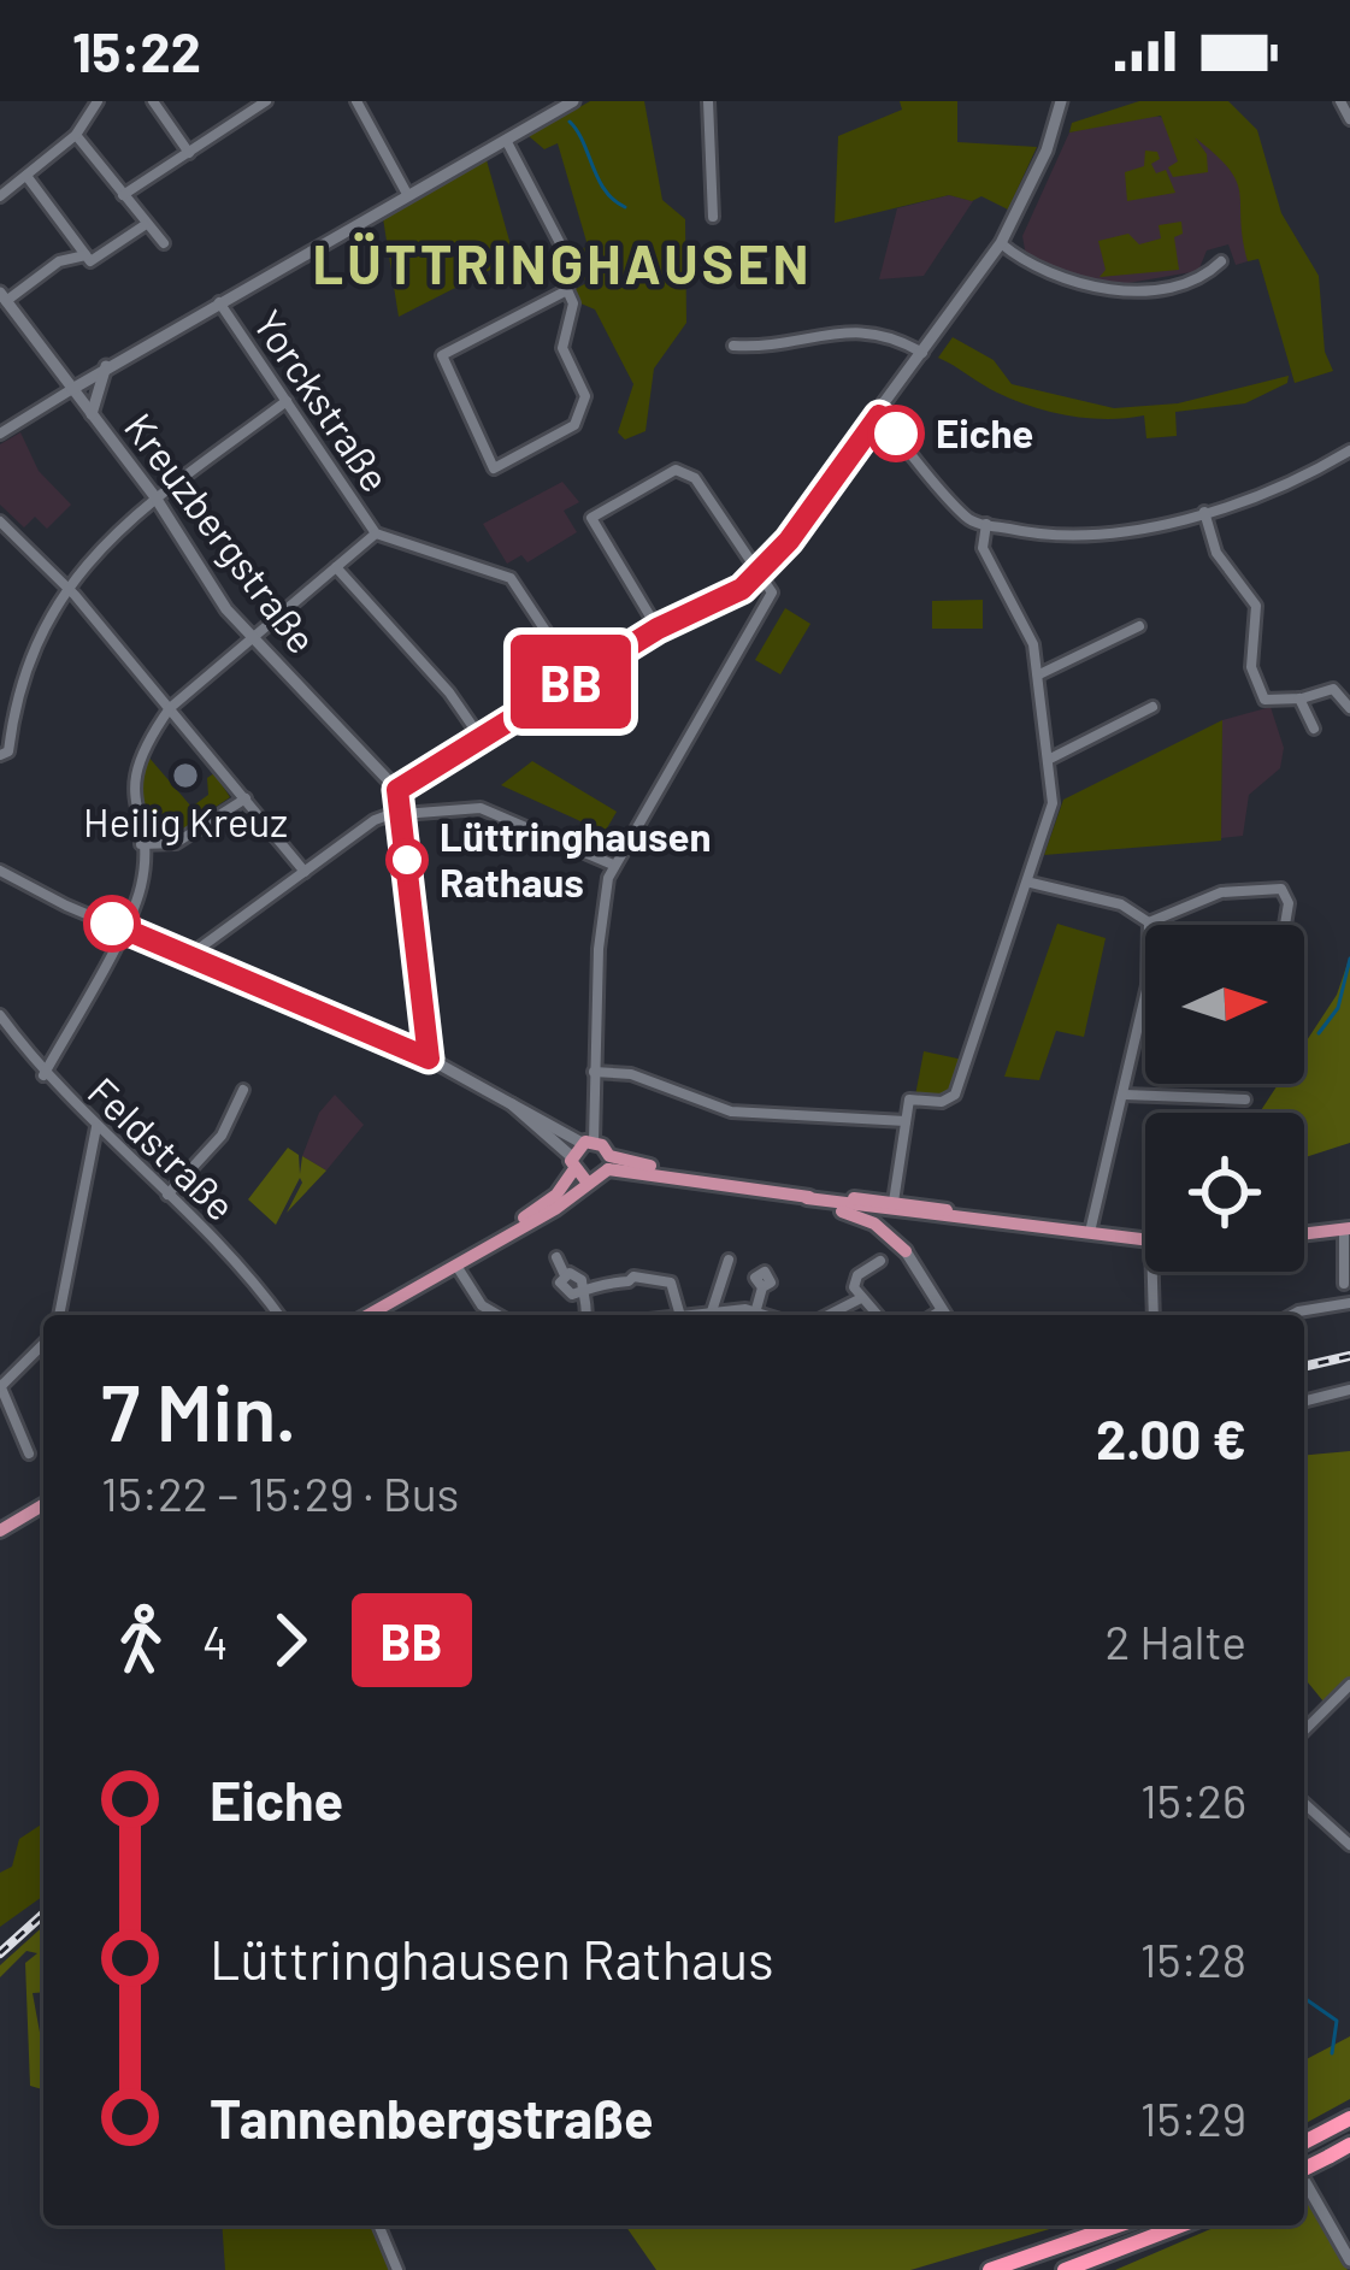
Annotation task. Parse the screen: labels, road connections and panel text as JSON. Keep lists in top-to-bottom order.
{
  "streets": {
    "main road": ["Kreuzbergstraße"],
    "street": ["Yorckstraße", "Feldstraße"]
  },
  "districts": ["LÜTTRINGHAUSEN"],
  "places": ["Eiche", "Heilig Kreuz", "Lüttringhausen Rathaus"],
  "lines": ["bus line BB"],
  "north": "right",
  "page": {
    "status": "15:22",
    "on_map": "BB",
    "heading": ["7 Min.", "15:22 – 15:29 · Bus", "2.00 €"],
    "legs": ["4", "BB", "2 Halte"],
    "list": [
      {
        "name": "Eiche",
        "value": "15:26"
      },
      {
        "name": "Lüttringhausen Rathaus",
        "value": "15:28"
      },
      {
        "name": "Tannenbergstraße",
        "value": "15:29"
      }
    ]
  }
}
